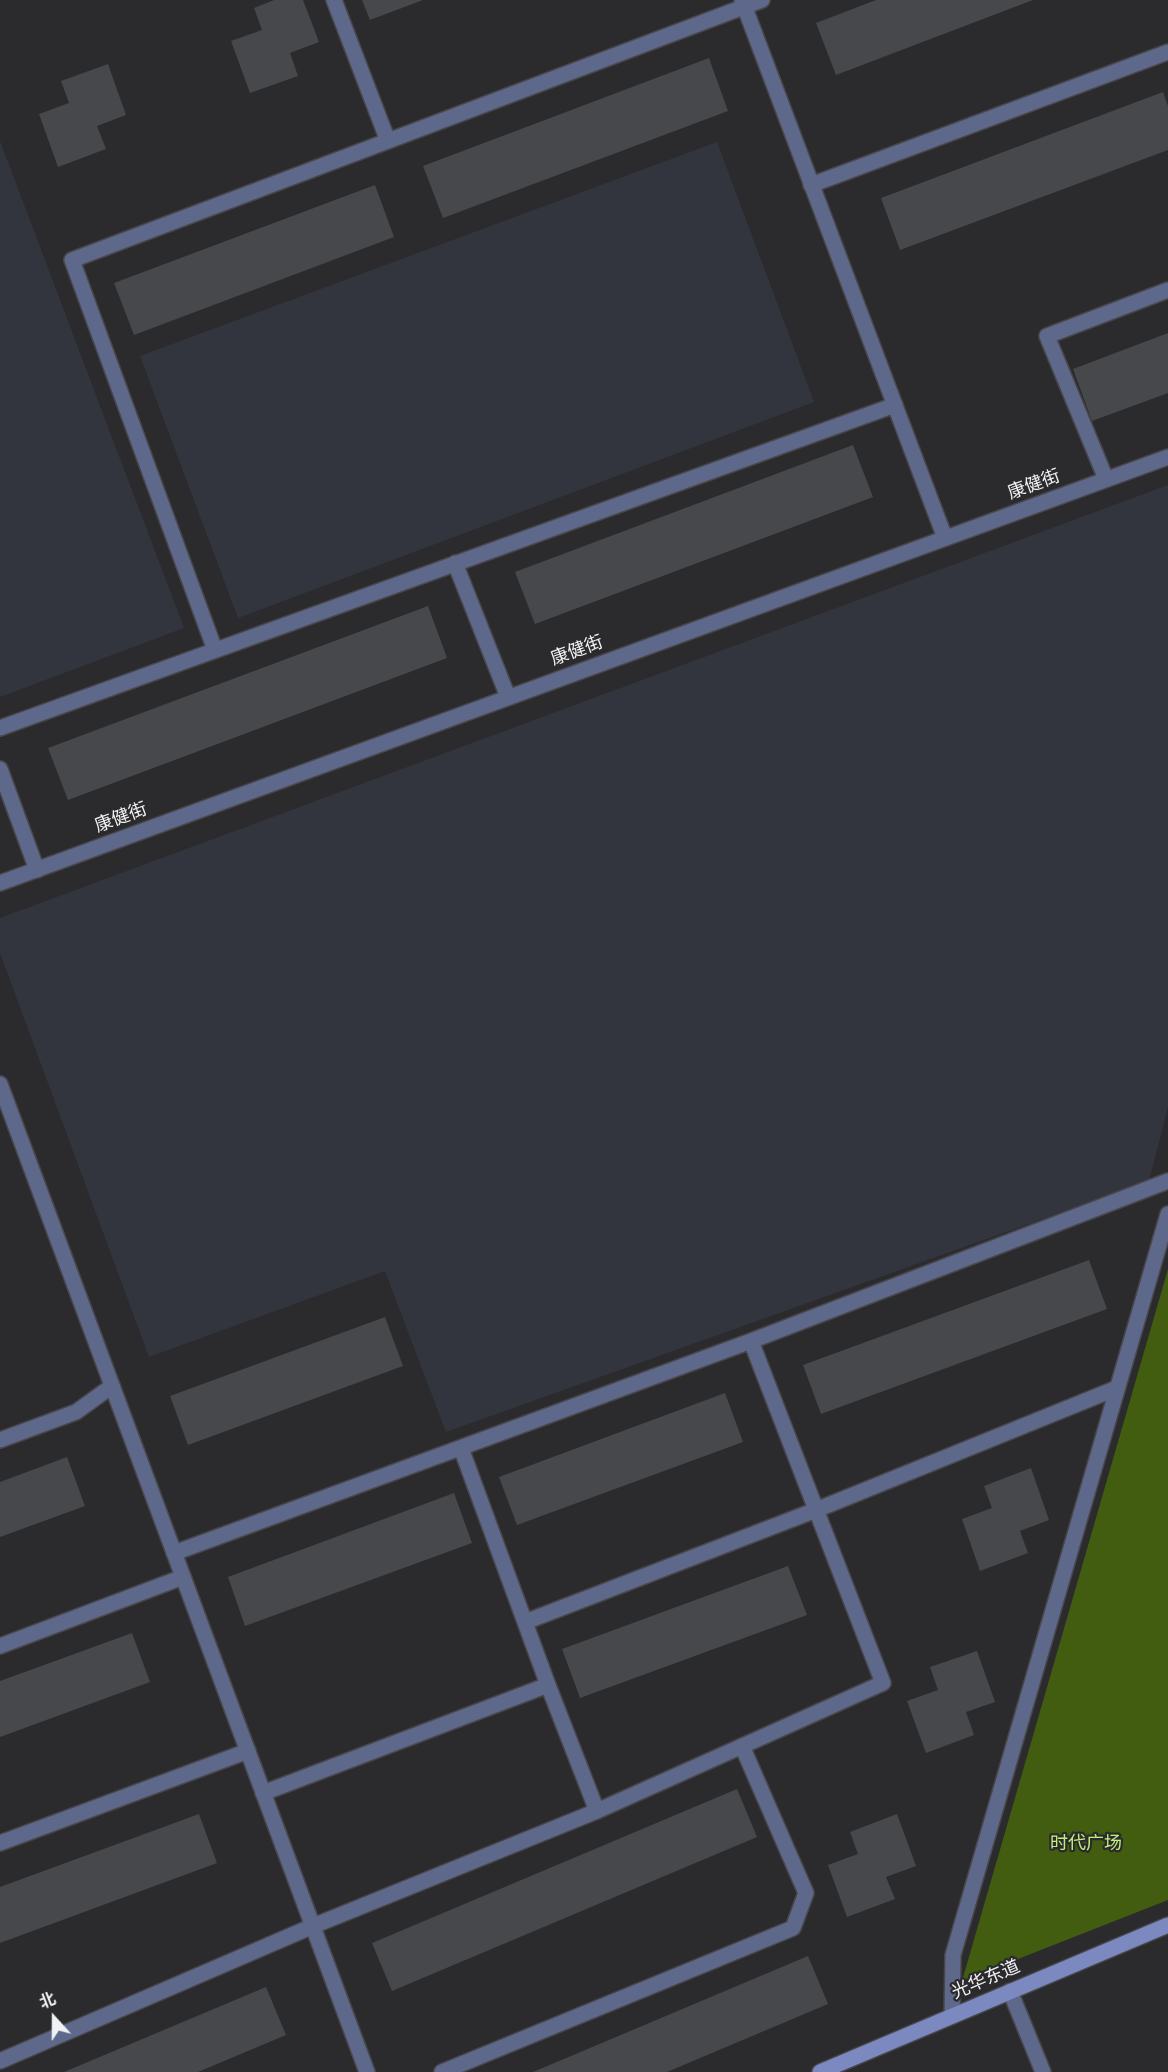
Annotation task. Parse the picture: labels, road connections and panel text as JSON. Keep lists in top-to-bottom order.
{
  "streets": {
    "main road": ["光华东道"],
    "street": ["康健街"]
  },
  "parks": ["时代广场"],
  "north": "top"
}
